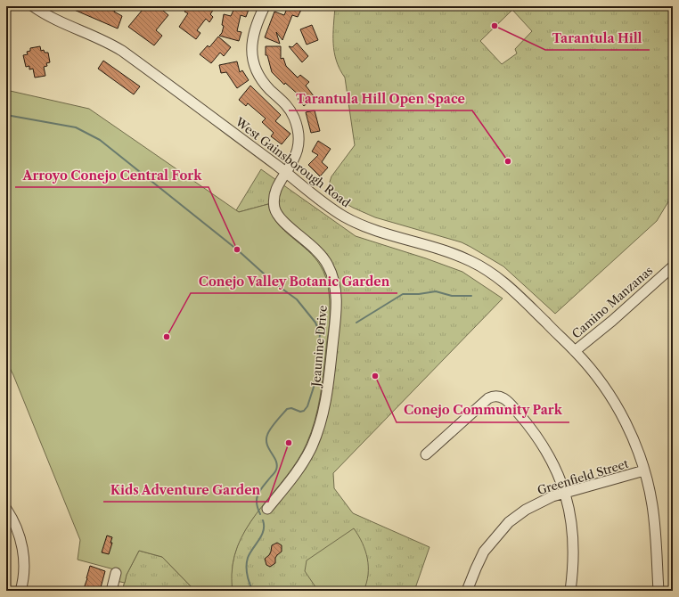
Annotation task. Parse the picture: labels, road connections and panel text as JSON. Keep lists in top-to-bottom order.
{
  "streets": {
    "street": [
      "West Gainsborough Road",
      "Camino Manzanas",
      "Jeaunine Drive",
      "Greenfield Street"
    ]
  },
  "crossings": [
    ["West Gainsborough Road", "Camino Manzanas"],
    ["West Gainsborough Road", "Jeaunine Drive"],
    ["West Gainsborough Road", "Greenfield Street"]
  ],
  "places": [
    "Tarantula Hill",
    "Tarantula Hill Open Space",
    "Arroyo Conejo Central Fork",
    "Conejo Valley Botanic Garden",
    "Conejo Community Park",
    "Kids Adventure Garden"
  ]
}
